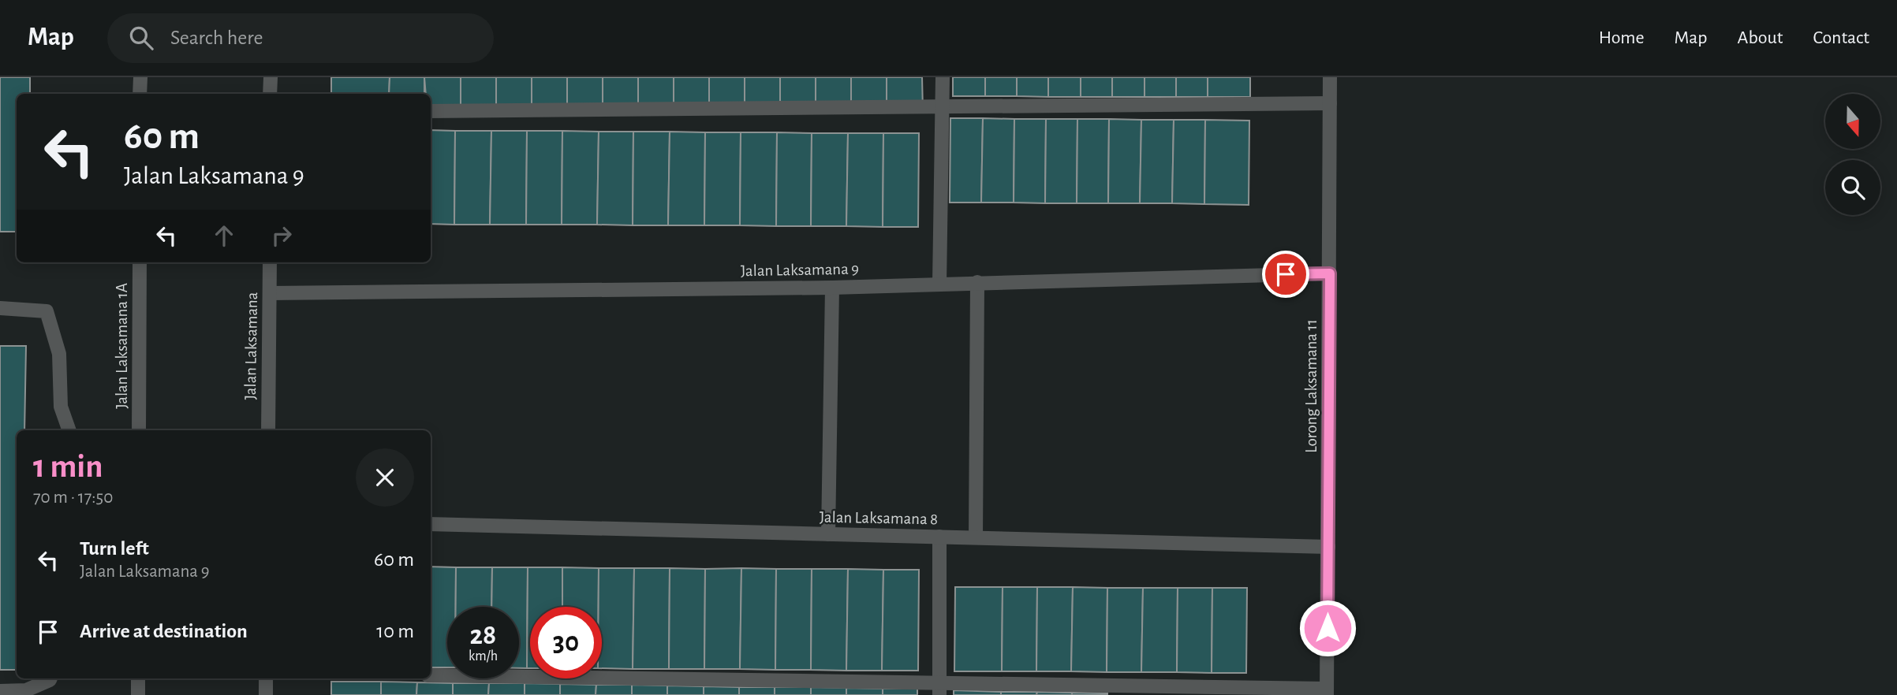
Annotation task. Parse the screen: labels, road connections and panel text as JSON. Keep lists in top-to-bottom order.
{
  "streets": {
    "street": [
      "Jalan Laksamana 9",
      "Jalan Laksamana 1A",
      "Jalan Laksamana",
      "Lorong Laksamana 11",
      "Jalan Laksamana 8"
    ]
  },
  "crossings": [
    ["Jalan Laksamana 9", "Jalan Laksamana"],
    ["Jalan Laksamana 9", "Lorong Laksamana 11"],
    ["Lorong Laksamana 11", "Jalan Laksamana 8"]
  ],
  "north": "bottom",
  "page": {
    "header": "Map",
    "search": "Search here",
    "nav": [
      "Home",
      "Map",
      "About",
      "Contact"
    ],
    "turn": ["60 m", "Jalan Laksamana 9"],
    "heading": ["1 min", "70 m · 17:50"],
    "list": [
      {
        "name": "Turn left",
        "note": "Jalan Laksamana 9",
        "value": "60 m"
      },
      {
        "name": "Arrive at destination",
        "value": "10 m"
      }
    ],
    "speed": "28 km/h",
    "limit": "30"
  }
}
